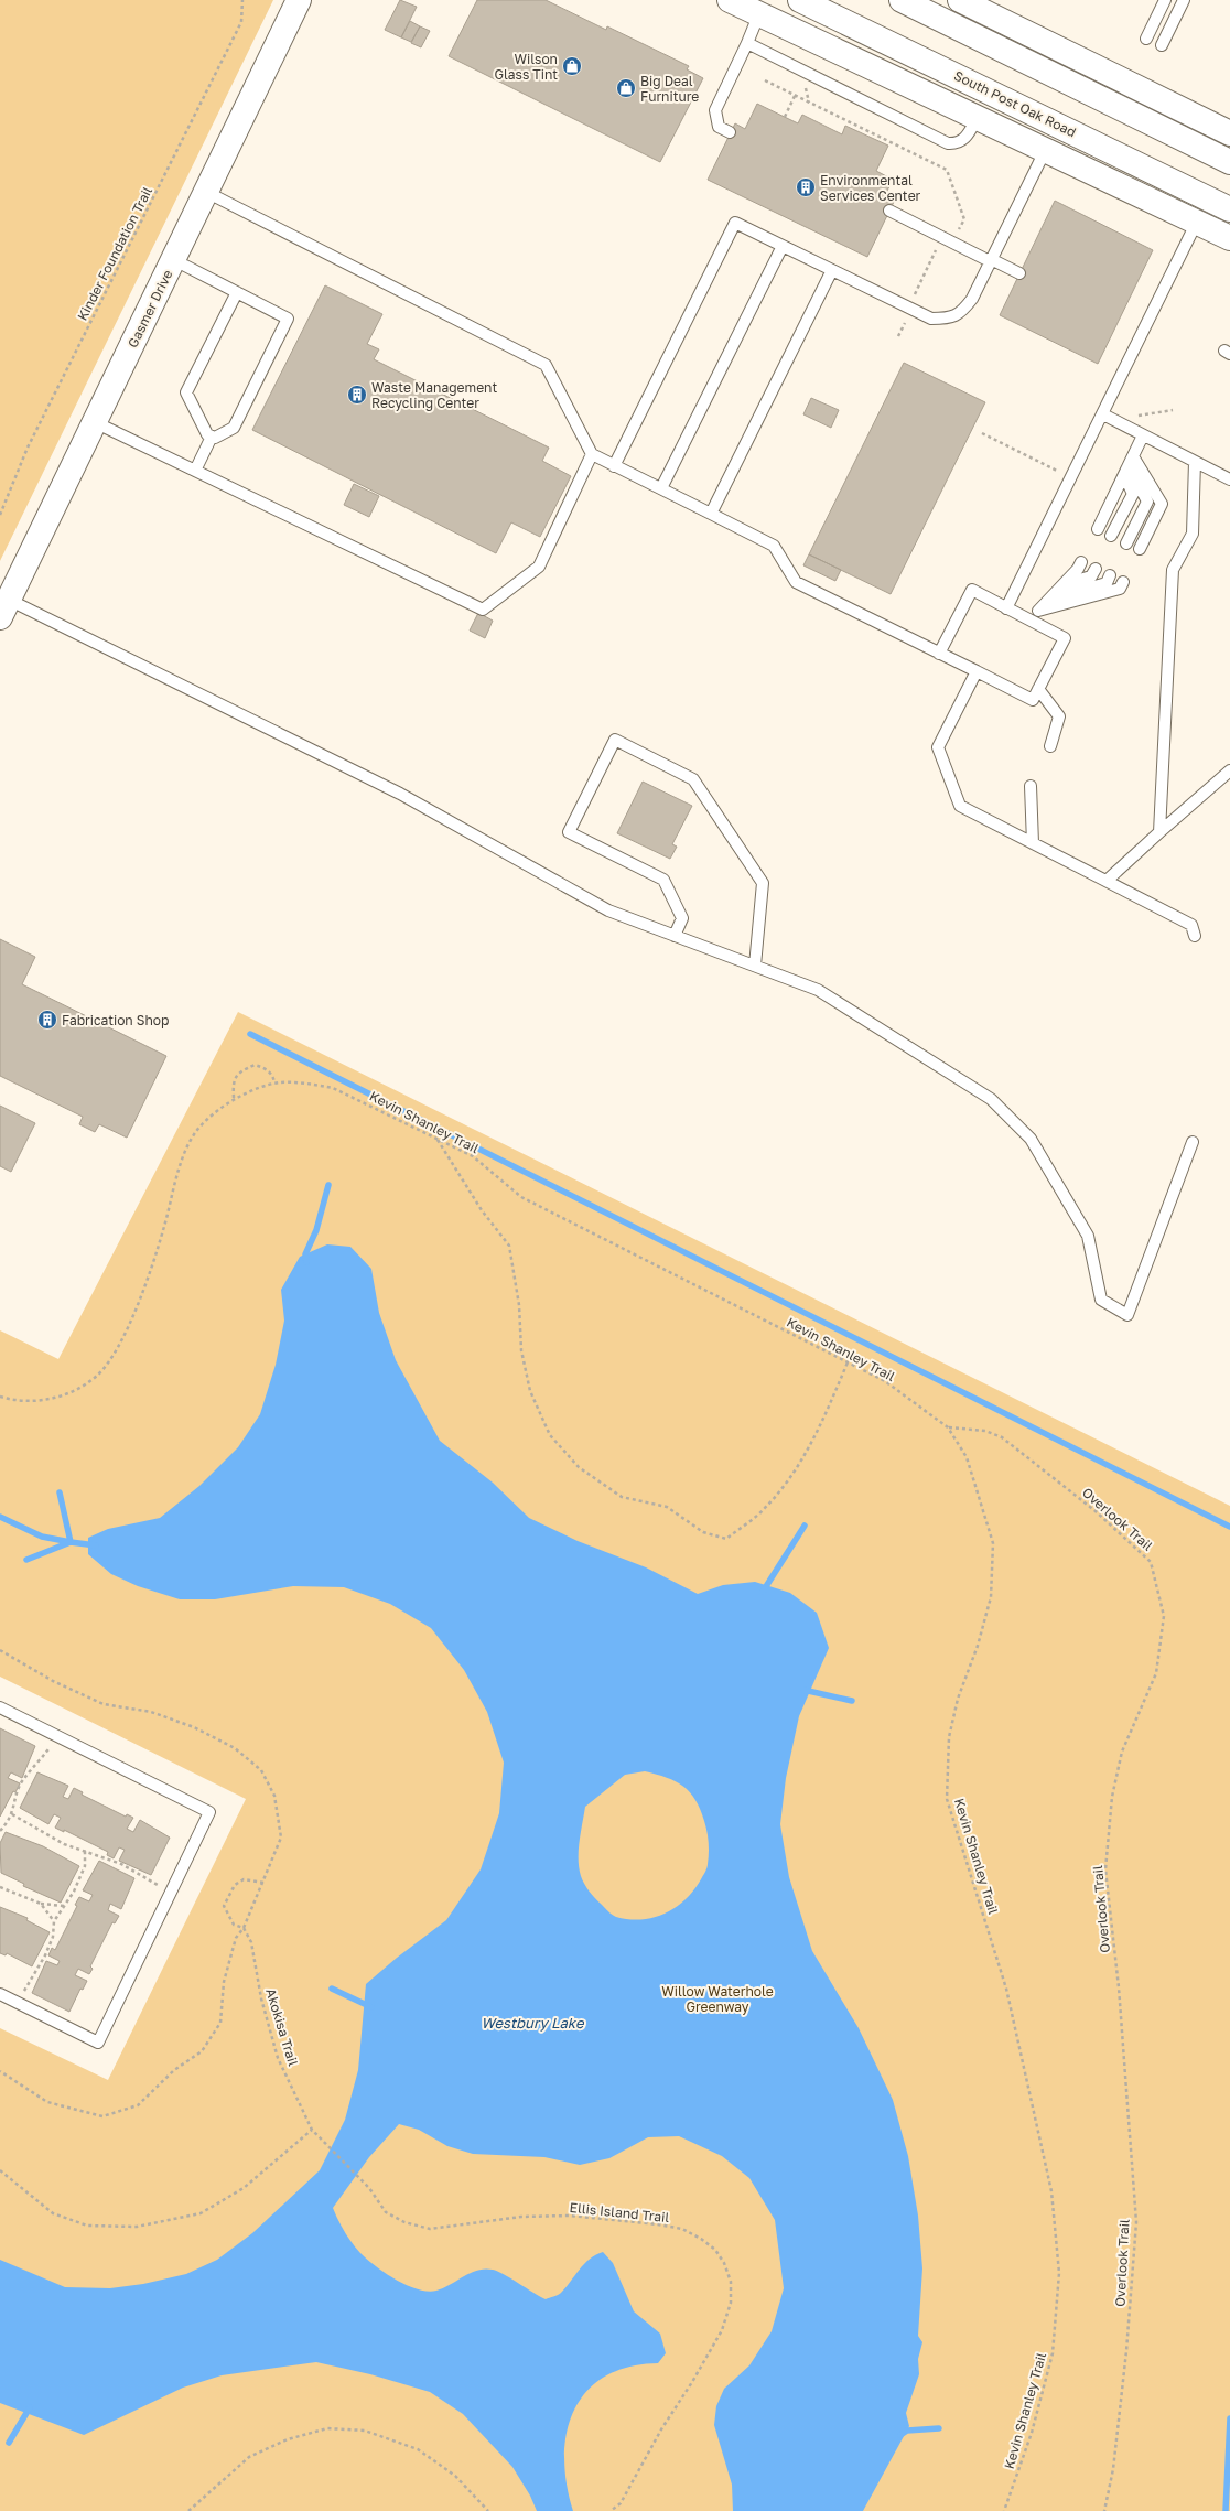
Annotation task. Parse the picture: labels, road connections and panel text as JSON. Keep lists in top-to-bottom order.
{
  "streets": {
    "main road": ["South Post Oak Road", "Gasmer Drive"],
    "path": [
      "Kinder Foundation Trail",
      "Kevin Shanley Trail",
      "Overlook Trail",
      "Akokisa Trail",
      "Ellis Island Trail"
    ]
  },
  "crossings": [
    ["Kevin Shanley Trail", "Overlook Trail"],
    ["Akokisa Trail", "Ellis Island Trail"]
  ],
  "water": ["Westbury Lake"],
  "parks": ["Willow Waterhole Greenway"],
  "places": {
    "shop": ["Wilson Glass Tint", "Big Deal Furniture"],
    "building": ["Environmental Services Center", "Waste Management Recycling Center", "Fabrication Shop"]
  }
}
